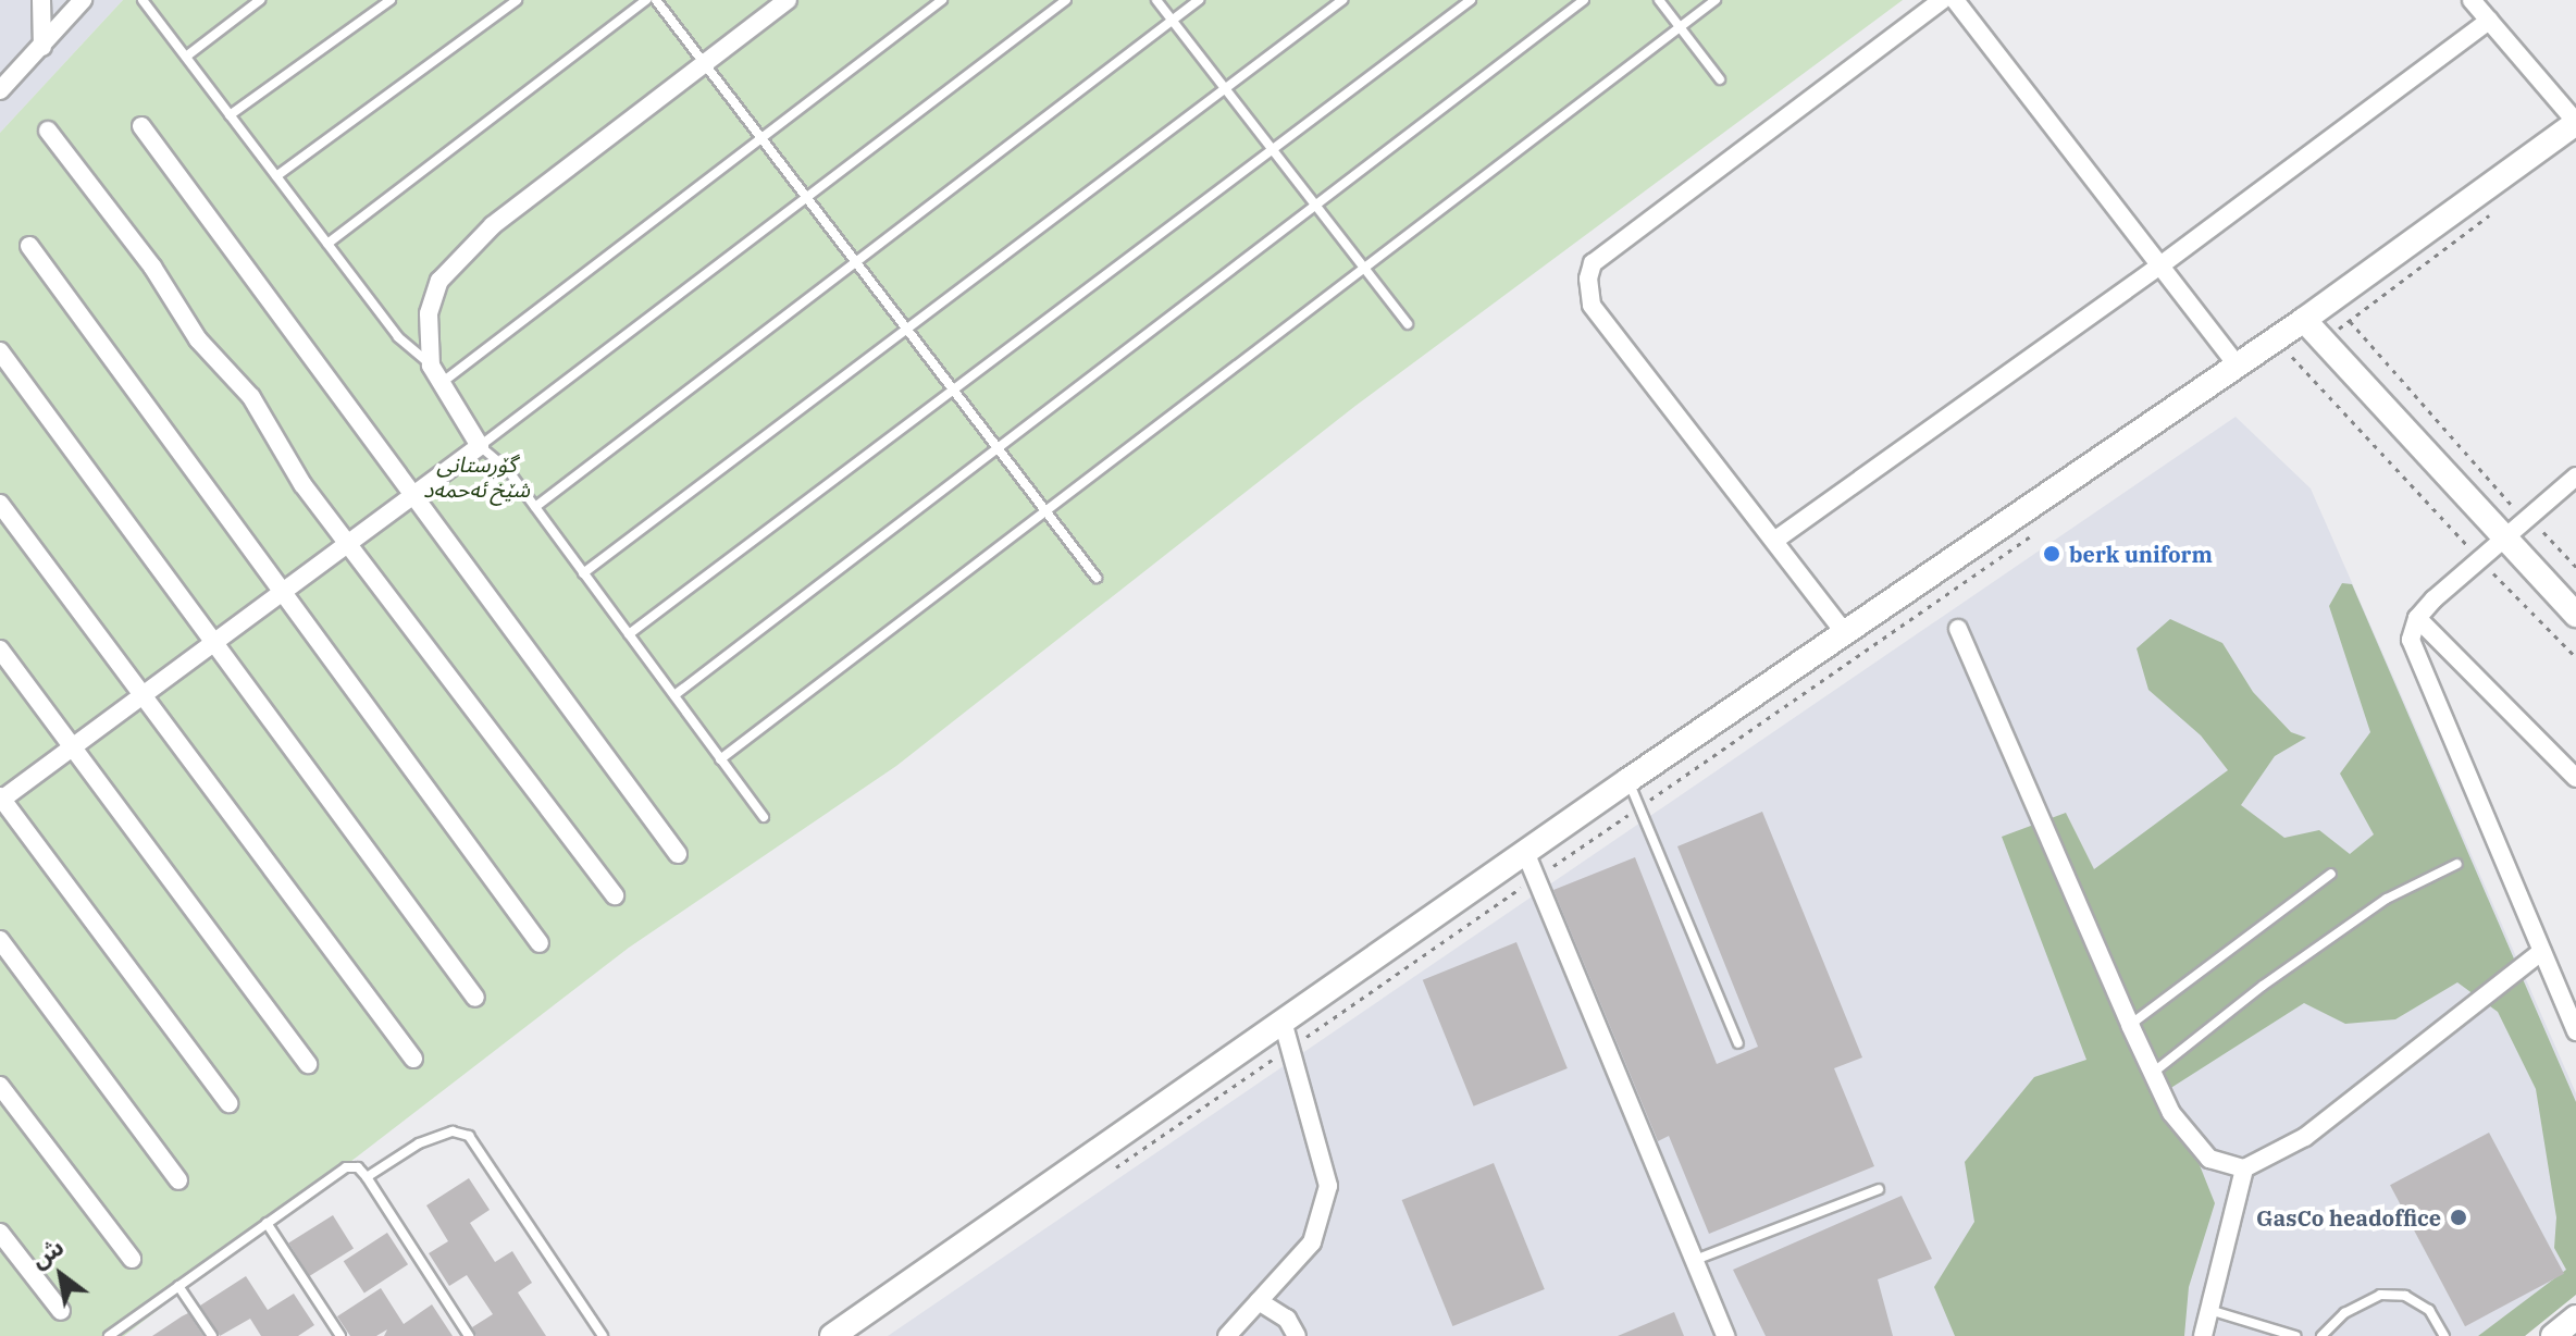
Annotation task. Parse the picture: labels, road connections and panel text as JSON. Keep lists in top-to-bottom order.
{
  "parks": ["گۆڕستانی شێخ ئەحمەد"],
  "places": ["berk uniform", "GasCo headoffice"],
  "north": "top left"
}
